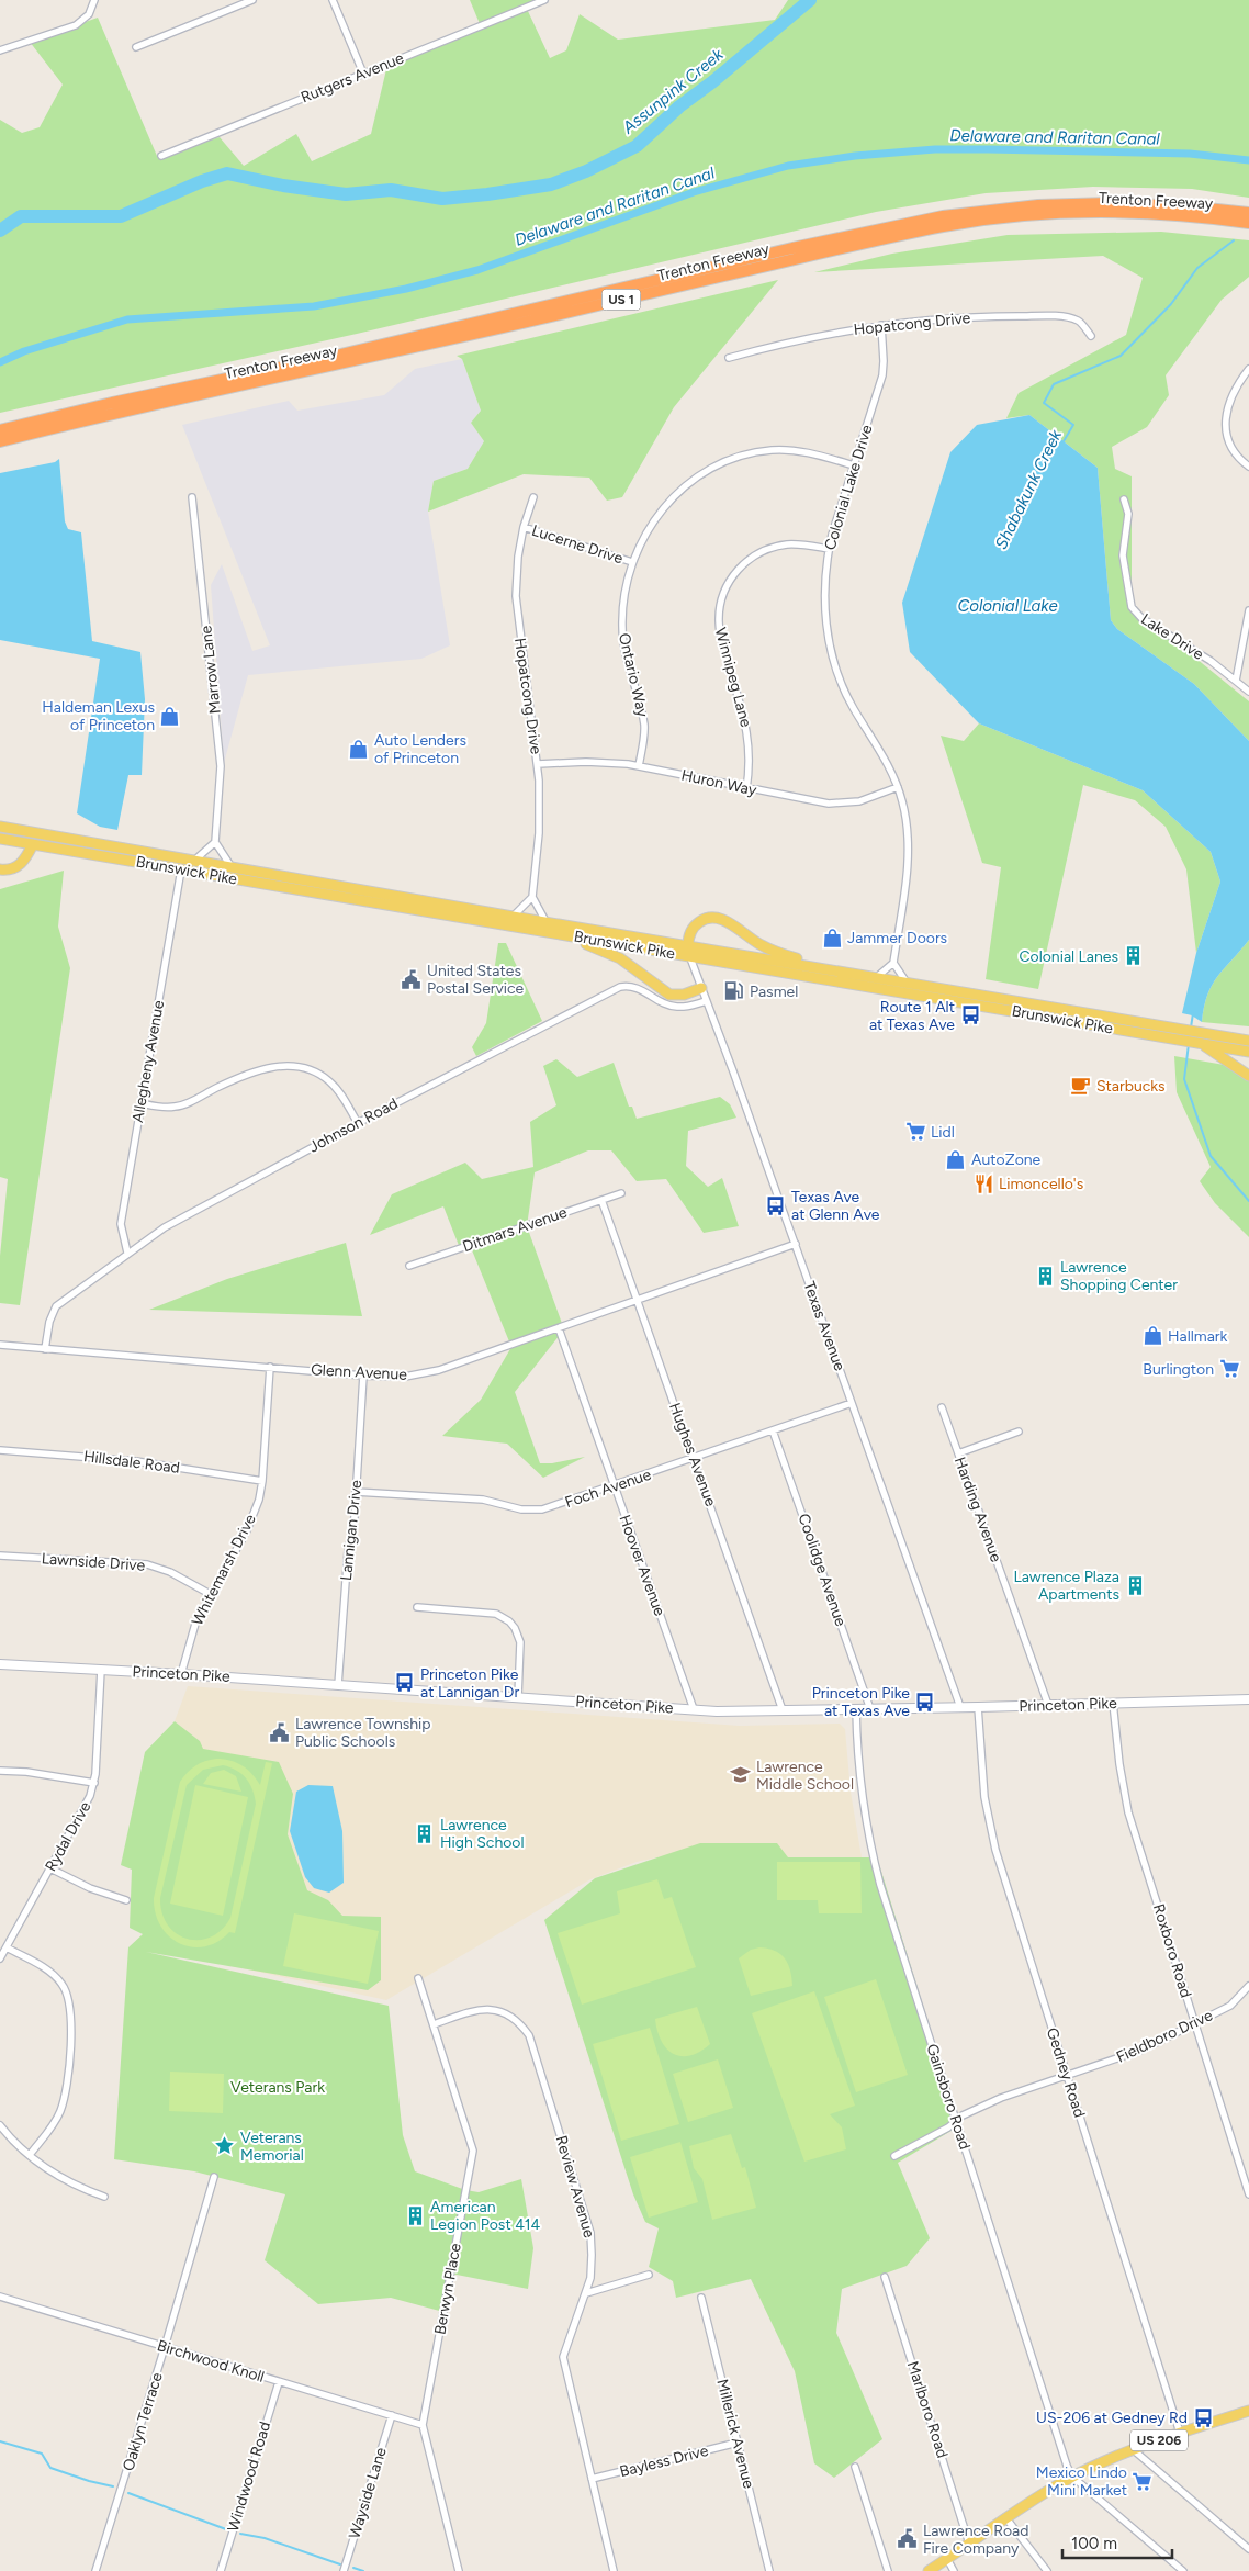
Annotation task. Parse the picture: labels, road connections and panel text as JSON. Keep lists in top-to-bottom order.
{
  "streets": {
    "highway": ["Trenton Freeway", "US 1"],
    "main road": ["Brunswick Pike", "Princeton Pike", "US 206"],
    "street": [
      "Rutgers Avenue",
      "Hopatcong Drive",
      "Colonial Lake Drive",
      "Lucerne Drive",
      "Lake Drive",
      "Marrow Lane",
      "Ontario Way",
      "Winnipeg Lane",
      "Huron Way",
      "Allegheny Avenue",
      "Johnson Road",
      "Ditmars Avenue",
      "Texas Avenue",
      "Glenn Avenue",
      "Hughes Avenue",
      "Hillsdale Road",
      "Foch Avenue",
      "Harding Avenue",
      "Lannigan Drive",
      "Lawnside Drive",
      "Hoover Avenue",
      "Whitemarsh Drive",
      "Coolidge Avenue",
      "Rydal Drive",
      "Roxboro Road",
      "Fieldboro Drive",
      "Gedney Road",
      "Gainsboro Road",
      "Review Avenue",
      "Berwyn Place",
      "Birchwood Knoll",
      "Marlboro Road",
      "Oaklyn Terrace",
      "Millerick Avenue",
      "Bayless Drive",
      "Windwood Road",
      "Wayside Lane"
    ]
  },
  "crossings": [
    ["Hopatcong Drive", "Colonial Lake Drive"],
    ["Hopatcong Drive", "Lucerne Drive"],
    ["Hopatcong Drive", "Huron Way"],
    ["Colonial Lake Drive", "Ontario Way"],
    ["Colonial Lake Drive", "Winnipeg Lane"],
    ["Colonial Lake Drive", "Huron Way"],
    ["Lucerne Drive", "Ontario Way"],
    ["Ontario Way", "Huron Way"],
    ["Winnipeg Lane", "Huron Way"],
    ["Brunswick Pike", "Allegheny Avenue"],
    ["Brunswick Pike", "Texas Avenue"],
    ["Allegheny Avenue", "Johnson Road"],
    ["Johnson Road", "Texas Avenue"],
    ["Johnson Road", "Glenn Avenue"],
    ["Ditmars Avenue", "Hughes Avenue"],
    ["Texas Avenue", "Glenn Avenue"],
    ["Texas Avenue", "Foch Avenue"],
    ["Texas Avenue", "Princeton Pike"],
    ["Glenn Avenue", "Hughes Avenue"],
    ["Glenn Avenue", "Lannigan Drive"],
    ["Glenn Avenue", "Hoover Avenue"],
    ["Glenn Avenue", "Whitemarsh Drive"],
    ["Hughes Avenue", "Foch Avenue"],
    ["Hughes Avenue", "Princeton Pike"],
    ["Hillsdale Road", "Whitemarsh Drive"],
    ["Foch Avenue", "Lannigan Drive"],
    ["Foch Avenue", "Hoover Avenue"],
    ["Foch Avenue", "Coolidge Avenue"],
    ["Harding Avenue", "Princeton Pike"],
    ["Lannigan Drive", "Princeton Pike"],
    ["Lawnside Drive", "Whitemarsh Drive"],
    ["Hoover Avenue", "Princeton Pike"],
    ["Whitemarsh Drive", "Princeton Pike"],
    ["Coolidge Avenue", "Princeton Pike"],
    ["Princeton Pike", "Rydal Drive"],
    ["Princeton Pike", "Roxboro Road"],
    ["Princeton Pike", "Gedney Road"],
    ["Princeton Pike", "Gainsboro Road"],
    ["Roxboro Road", "Fieldboro Drive"],
    ["Fieldboro Drive", "Gedney Road"],
    ["Fieldboro Drive", "Gainsboro Road"],
    ["Gedney Road", "US 206"],
    ["Gainsboro Road", "US 206"],
    ["Review Avenue", "Berwyn Place"],
    ["Review Avenue", "Bayless Drive"],
    ["Berwyn Place", "Birchwood Knoll"],
    ["Birchwood Knoll", "Oaklyn Terrace"],
    ["Birchwood Knoll", "Windwood Road"],
    ["Birchwood Knoll", "Wayside Lane"],
    ["Marlboro Road", "US 206"],
    ["Millerick Avenue", "Bayless Drive"]
  ],
  "water": [
    "Assunpink Creek",
    "Delaware and Raritan Canal",
    "Shabakunk Creek",
    "Colonial Lake"
  ],
  "parks": ["Veterans Park"],
  "places": {
    "shop": [
      "Haldeman Lexus of Princeton",
      "Auto Lenders of Princeton",
      "Jammer Doors",
      "AutoZone",
      "Hallmark"
    ],
    "building": [
      "Colonial Lanes",
      "Lawrence Shopping Center",
      "Lawrence Plaza Apartments",
      "Lawrence High School",
      "American Legion Post 414"
    ],
    "public building": ["United States Postal Service", "Lawrence Township Public Schools", "Lawrence Road Fire Company"],
    "fuel station": ["Pasmel"],
    "bus stop": [
      "Route 1 Alt at Texas Ave",
      "Texas Ave at Glenn Ave",
      "Princeton Pike at Lannigan Dr",
      "Princeton Pike at Texas Ave",
      "US-206 at Gedney Rd"
    ],
    "cafe": ["Starbucks"],
    "supermarket": ["Lidl", "Burlington", "Mexico Lindo Mini Market"],
    "restaurant": ["Limoncello's"],
    "school or university": ["Lawrence Middle School"],
    "place": ["Veterans Memorial"]
  },
  "scale_bar": "100 m"
}
